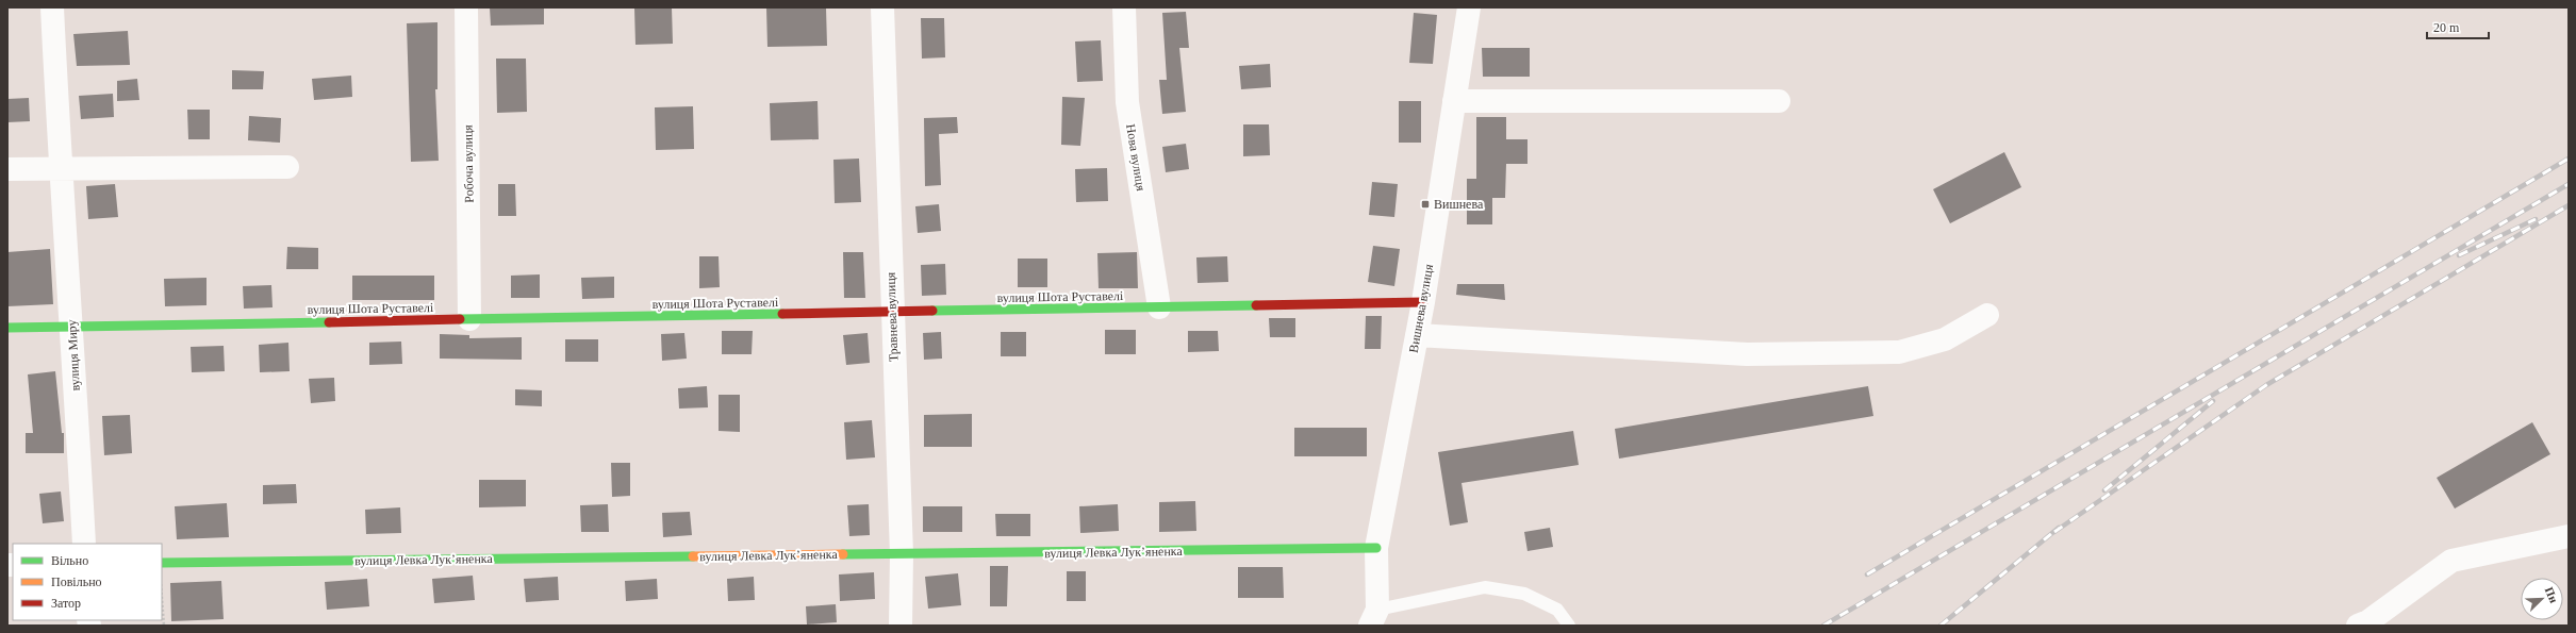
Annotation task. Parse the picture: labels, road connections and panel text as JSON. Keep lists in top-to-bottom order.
{
  "streets": {
    "street": [
      "Нова вулиця",
      "Робоча вулиця",
      "вулиця Шота Руставелі",
      "Вишнева вулиця",
      "Травнева вулиця",
      "вулиця Миру",
      "вулиця Левка Лукʼяненка"
    ]
  },
  "crossings": [
    ["Нова вулиця", "вулиця Шота Руставелі"],
    ["Робоча вулиця", "вулиця Шота Руставелі"],
    ["вулиця Шота Руставелі", "Вишнева вулиця"],
    ["вулиця Шота Руставелі", "Травнева вулиця"],
    ["вулиця Шота Руставелі", "вулиця Миру"],
    ["Вишнева вулиця", "вулиця Левка Лукʼяненка"],
    ["Травнева вулиця", "вулиця Левка Лукʼяненка"]
  ],
  "places": {
    "transit": ["Вишнева"]
  },
  "legend": ["Вільно", "Повільно", "Затор"],
  "scale_bar": "20 m",
  "north": "top right"
}
